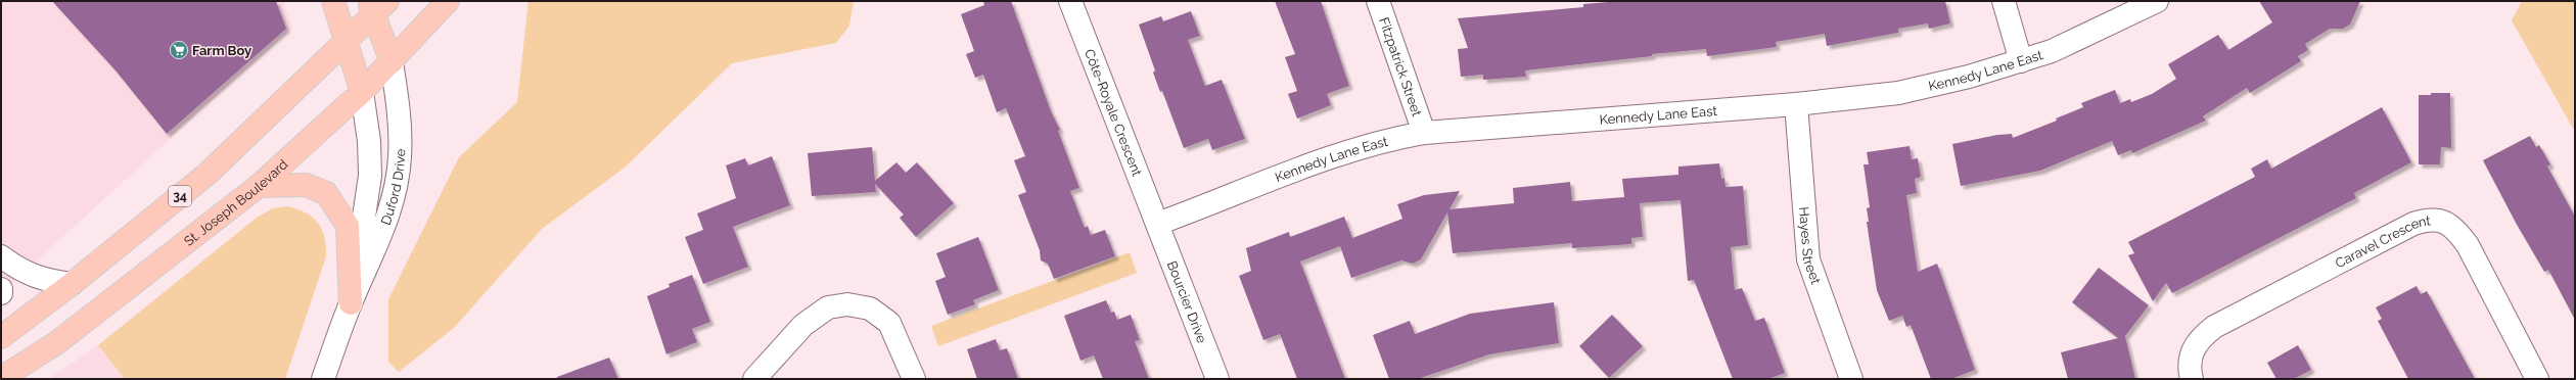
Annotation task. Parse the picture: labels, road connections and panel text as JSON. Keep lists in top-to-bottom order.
{
  "streets": {
    "main road": ["34", "St. Joseph Boulevard"],
    "street": [
      "Fitzpatrick Street",
      "Kennedy Lane East",
      "Côte-Royale Crescent",
      "Duford Drive",
      "Caravel Crescent",
      "Hayes Street",
      "Bourcier Drive"
    ]
  },
  "crossings": [
    ["Fitzpatrick Street", "Kennedy Lane East"],
    ["Kennedy Lane East", "Côte-Royale Crescent"],
    ["Kennedy Lane East", "Hayes Street"],
    ["Kennedy Lane East", "Bourcier Drive"],
    ["Côte-Royale Crescent", "Bourcier Drive"],
    ["Duford Drive", "St. Joseph Boulevard"]
  ],
  "places": {
    "supermarket": ["Farm Boy"]
  }
}
